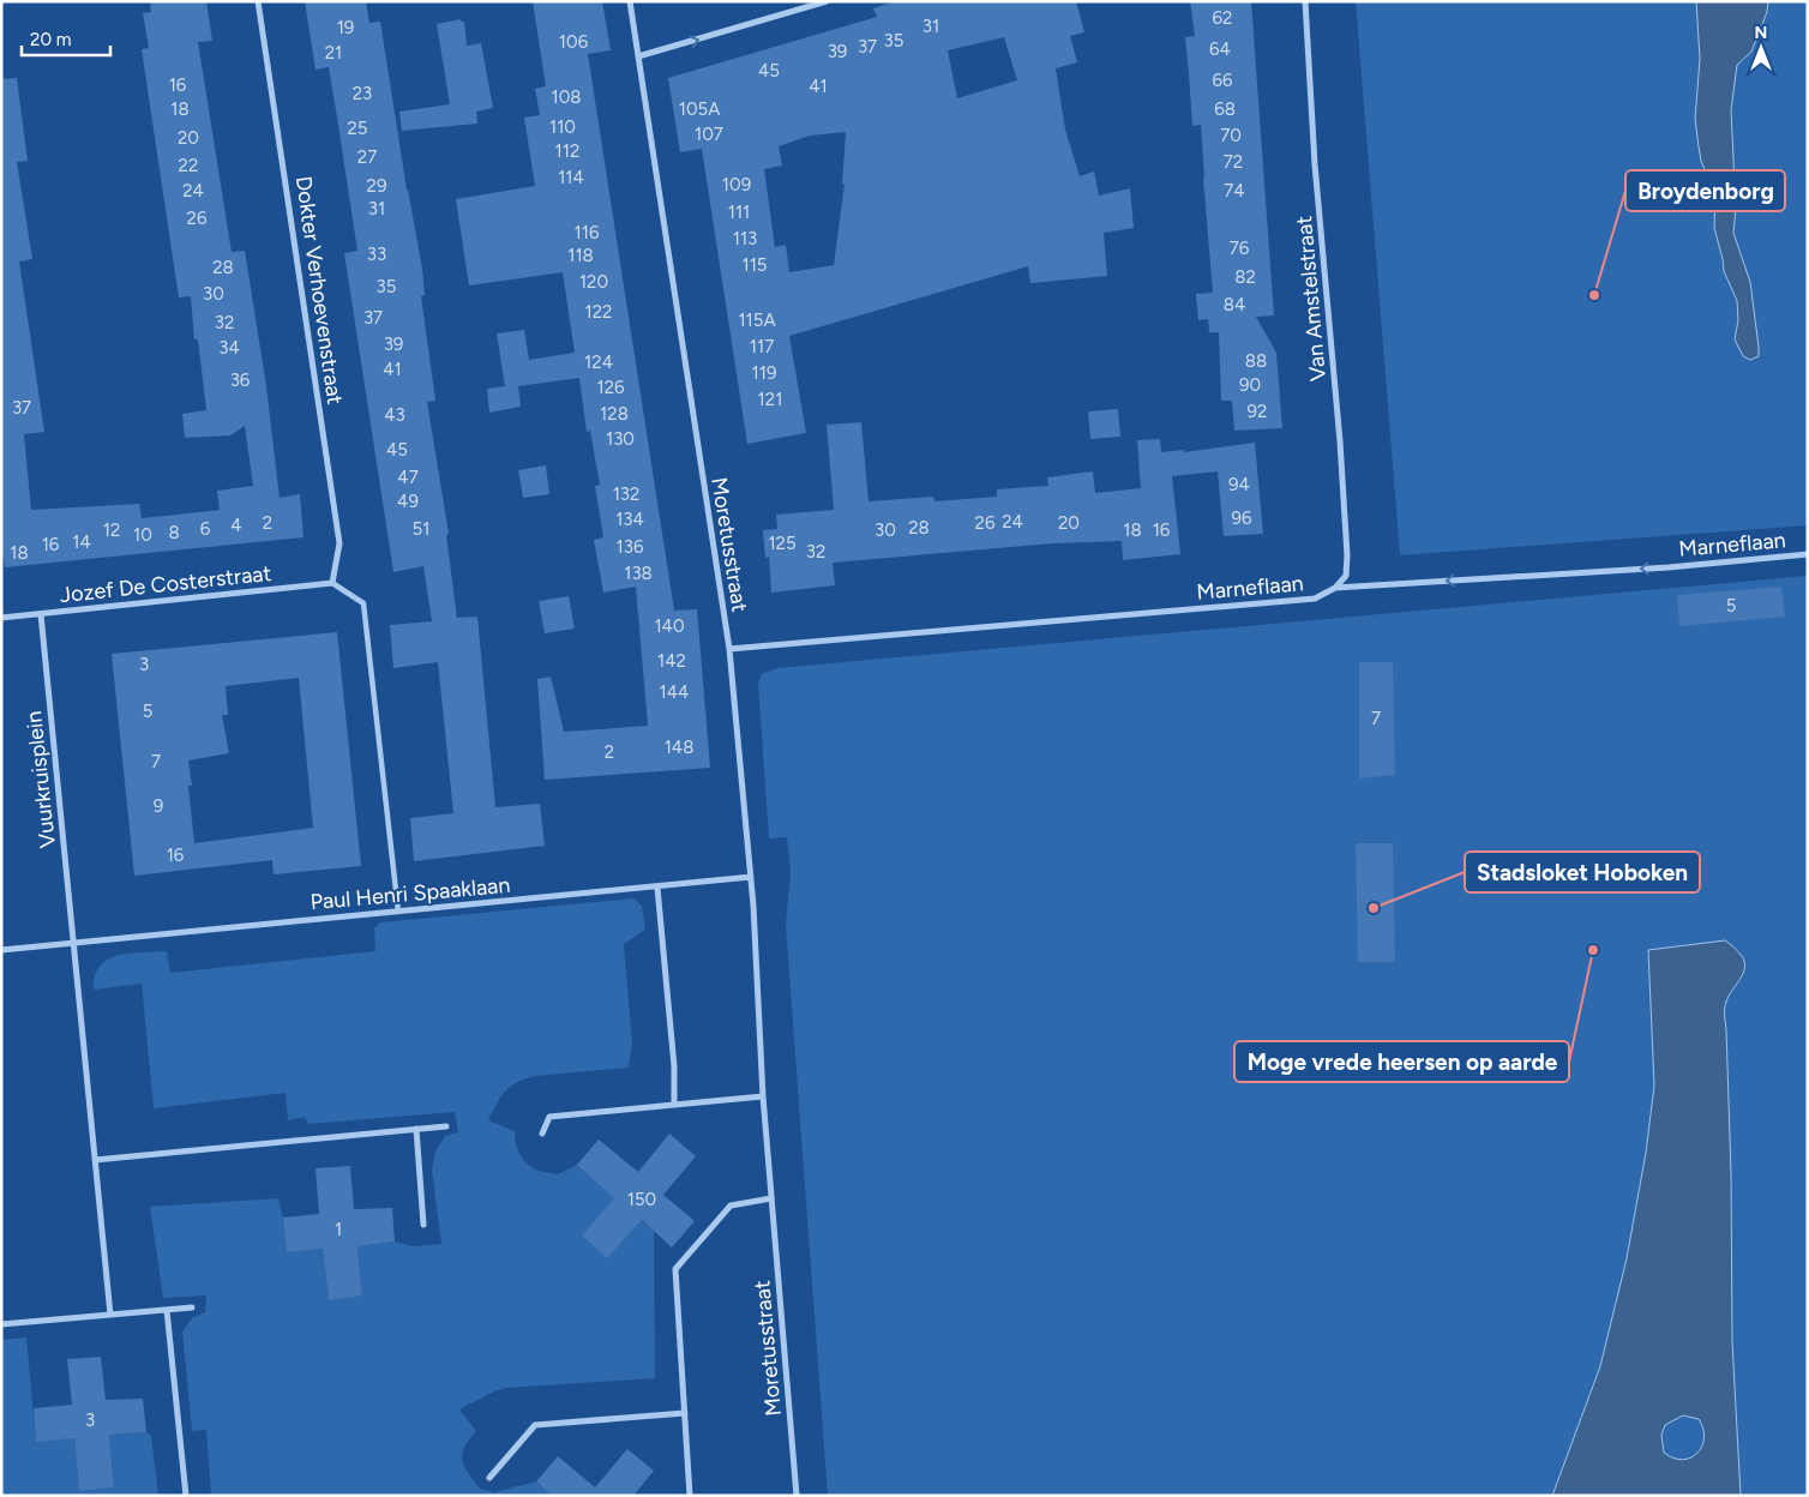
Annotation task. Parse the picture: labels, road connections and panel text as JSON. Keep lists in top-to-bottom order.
{
  "streets": {
    "street": [
      "Dokter Verhoevenstraat",
      "Van Amstelstraat",
      "Moretusstraat",
      "Marneflaan",
      "Jozef De Costerstraat",
      "Vuurkruisplein",
      "Paul Henri Spaaklaan"
    ]
  },
  "crossings": [
    ["Dokter Verhoevenstraat", "Jozef De Costerstraat"],
    ["Van Amstelstraat", "Marneflaan"],
    ["Moretusstraat", "Marneflaan"],
    ["Moretusstraat", "Paul Henri Spaaklaan"],
    ["Jozef De Costerstraat", "Vuurkruisplein"],
    ["Vuurkruisplein", "Paul Henri Spaaklaan"]
  ],
  "one_way": ["Marneflaan"],
  "places": ["Broydenborg", "Stadsloket Hoboken", "Moge vrede heersen op aarde"],
  "house_numbers": [
    "62",
    "31",
    "19",
    "35",
    "106",
    "37",
    "64",
    "39",
    "21",
    "45",
    "66",
    "16",
    "41",
    "23",
    "108",
    "18",
    "105A",
    "68",
    "110",
    "25",
    "107",
    "70",
    "20",
    "112",
    "27",
    "72",
    "22",
    "114",
    "109",
    "29",
    "24",
    "74",
    "31",
    "111",
    "26",
    "116",
    "113",
    "76",
    "33",
    "118",
    "115",
    "28",
    "82",
    "120",
    "35",
    "30",
    "84",
    "122",
    "37",
    "115A",
    "32",
    "39",
    "117",
    "34",
    "88",
    "124",
    "41",
    "119",
    "36",
    "90",
    "126",
    "121",
    "37",
    "92",
    "128",
    "43",
    "130",
    "45",
    "47",
    "94",
    "132",
    "49",
    "96",
    "134",
    "24",
    "2",
    "26",
    "20",
    "4",
    "28",
    "6",
    "51",
    "12",
    "30",
    "18",
    "16",
    "8",
    "10",
    "14",
    "125",
    "16",
    "136",
    "32",
    "18",
    "138",
    "5",
    "140",
    "142",
    "3",
    "144",
    "5",
    "7",
    "148",
    "2",
    "7",
    "9",
    "16",
    "150",
    "1",
    "3"
  ],
  "scale_bar": "20 m",
  "north": "top"
}
